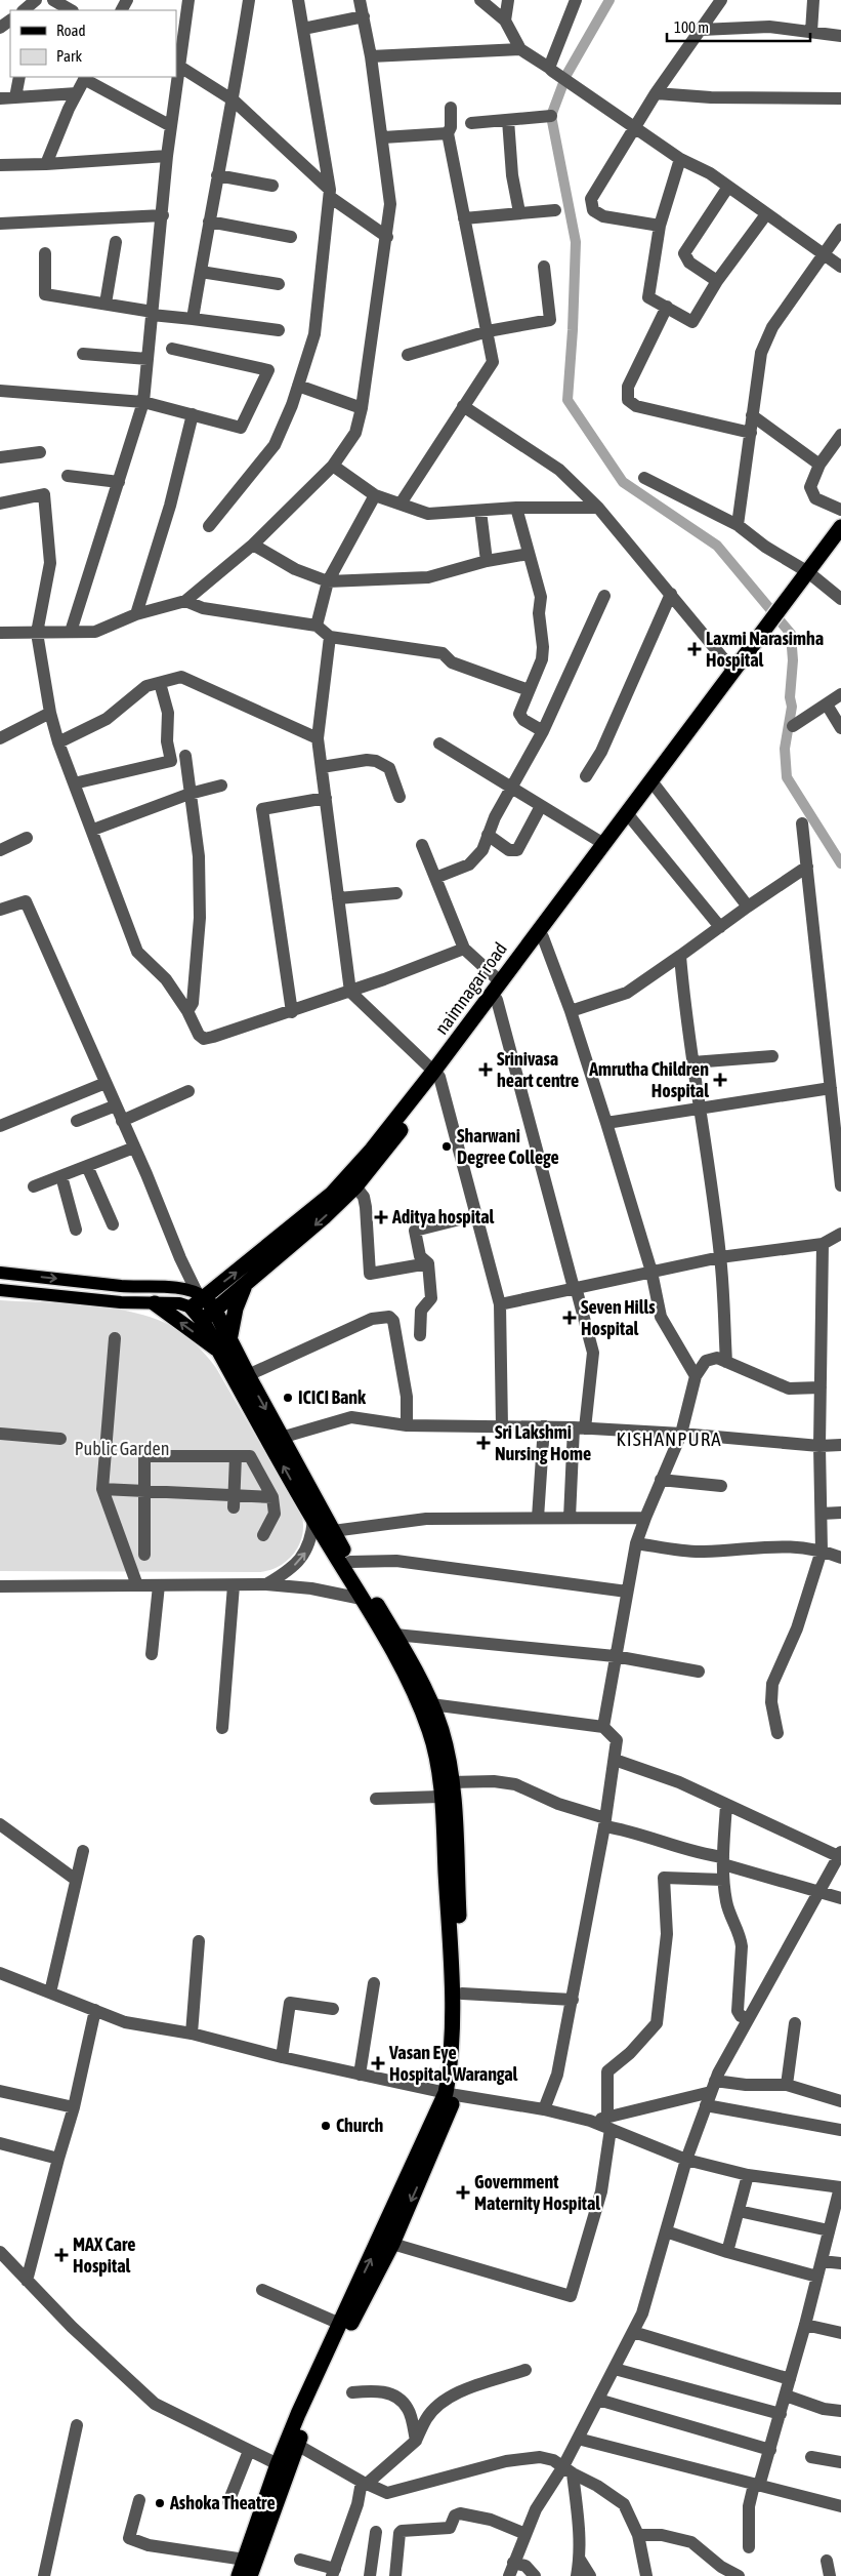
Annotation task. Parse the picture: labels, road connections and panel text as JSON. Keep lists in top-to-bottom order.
{
  "streets": {
    "highway": ["naimnagar road"]
  },
  "districts": ["KISHANPURA"],
  "parks": ["Public Garden"],
  "places": {
    "health": [
      "Laxmi Narasimha Hospital",
      "Srinivasa heart centre",
      "Amrutha Children Hospital",
      "Aditya hospital",
      "Seven Hills Hospital",
      "Sri Lakshmi Nursing Home",
      "Vasan Eye Hospital, Warangal",
      "Government Maternity Hospital",
      "MAX Care Hospital"
    ],
    "other": [
      "Sharwani Degree College",
      "ICICI Bank",
      "Church",
      "Ashoka Theatre"
    ]
  },
  "legend": ["Road", "Park"],
  "scale_bar": "100 m"
}
